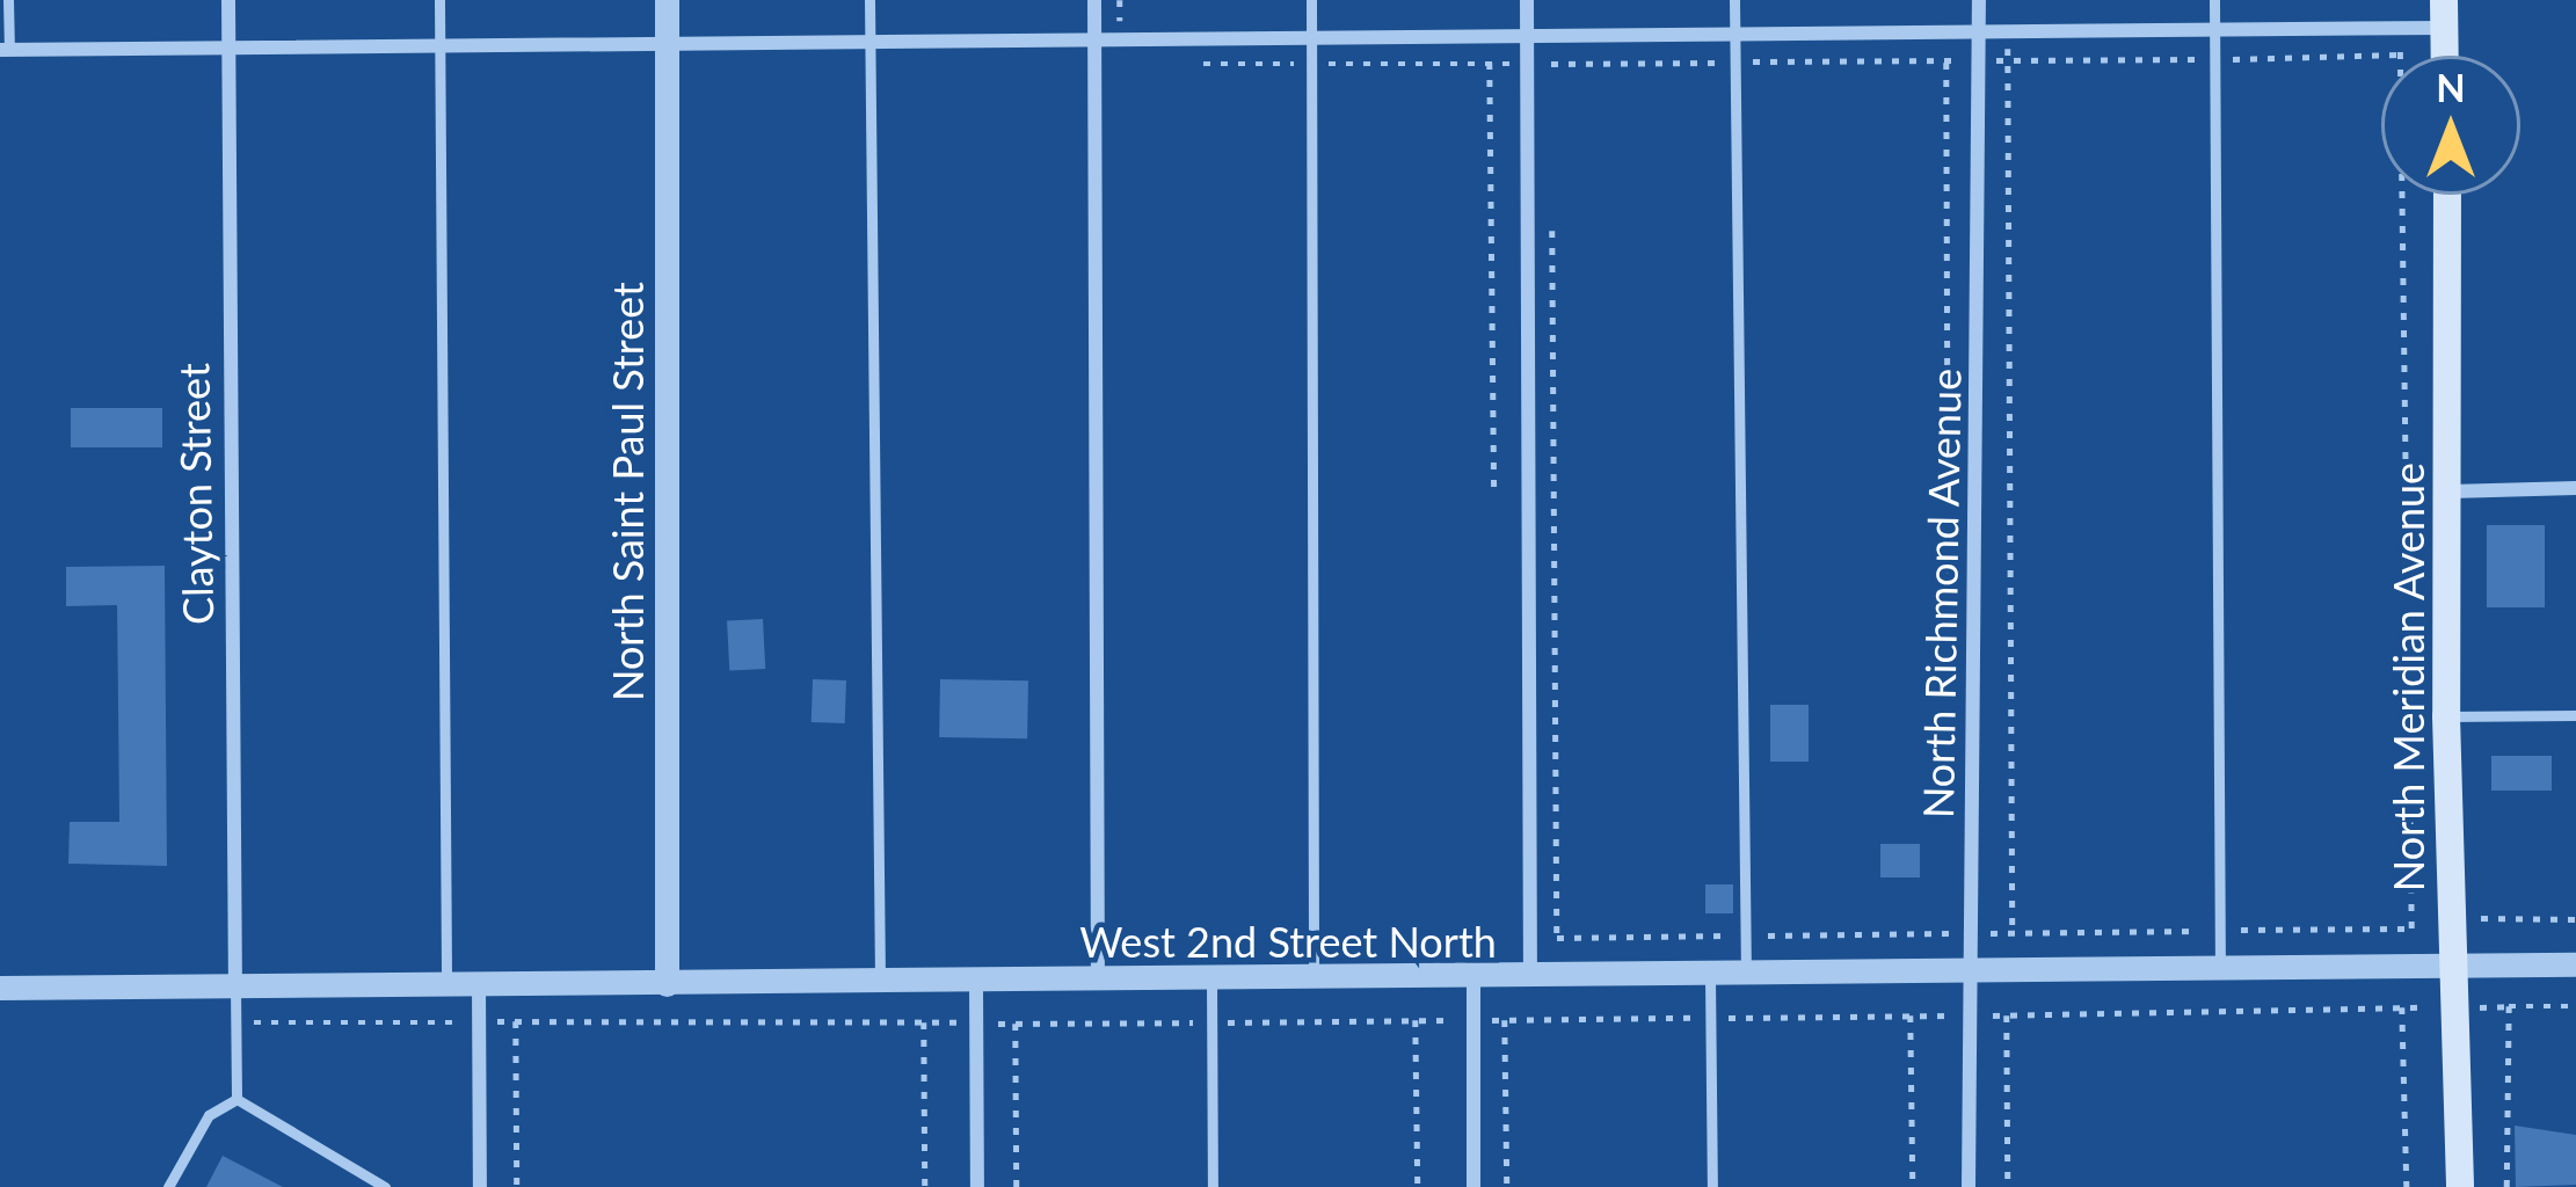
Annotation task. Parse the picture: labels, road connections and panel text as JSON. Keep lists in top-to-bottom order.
{
  "streets": {
    "main road": ["North Meridian Avenue"],
    "street": [
      "North Saint Paul Street",
      "Clayton Street",
      "North Richmond Avenue",
      "West 2nd Street North"
    ]
  },
  "crossings": [
    ["North Saint Paul Street", "West 2nd Street North"],
    ["Clayton Street", "West 2nd Street North"],
    ["North Richmond Avenue", "West 2nd Street North"],
    ["North Meridian Avenue", "West 2nd Street North"]
  ],
  "north": "top"
}
